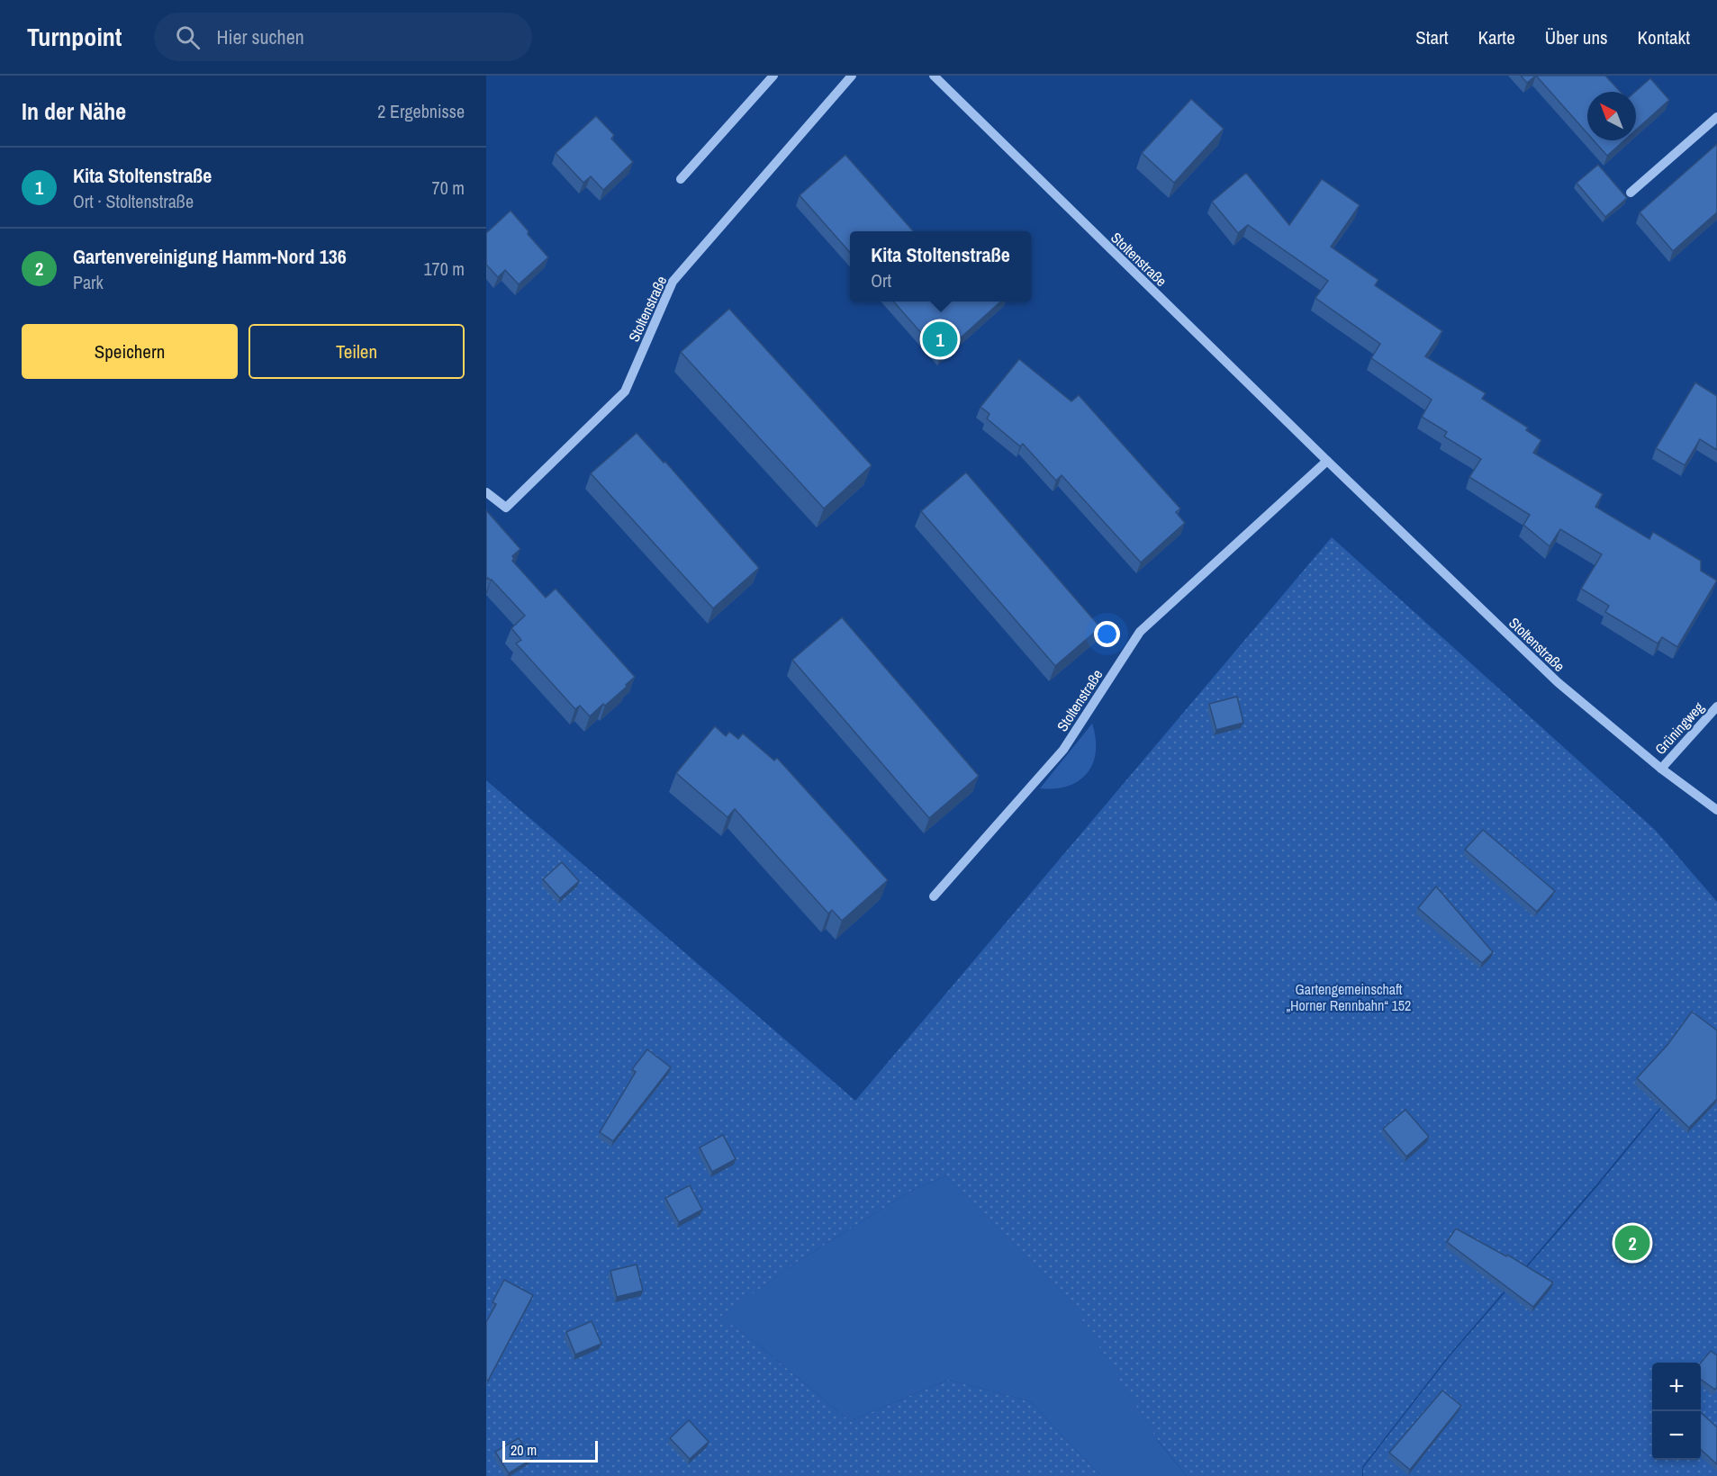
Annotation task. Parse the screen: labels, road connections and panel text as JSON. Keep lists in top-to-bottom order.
{
  "streets": {
    "street": ["Stoltenstraße", "Grüningweg"]
  },
  "crossings": [
    ["Stoltenstraße", "Grüningweg"]
  ],
  "parks": ["Gartengemeinschaft „Horner Rennbahn“ 152"],
  "scale_bar": "20 m",
  "north": "top left",
  "page": {
    "header": "Turnpoint",
    "search": "Hier suchen",
    "nav": [
      "Start",
      "Karte",
      "Über uns",
      "Kontakt"
    ],
    "heading": ["In der Nähe", "2 Ergebnisse"],
    "list": [
      {
        "mark": "1",
        "name": "Kita Stoltenstraße",
        "note": "Ort · Stoltenstraße",
        "value": "70 m"
      },
      {
        "mark": "2",
        "name": "Gartenvereinigung Hamm-Nord 136",
        "note": "Park",
        "value": "170 m"
      }
    ],
    "popup": ["Kita Stoltenstraße", "Ort"],
    "buttons": ["Speichern", "Teilen"],
    "pins": ["1", "2"],
    "map_buttons": ["+", "−"],
    "scale": "20 m"
  }
}
